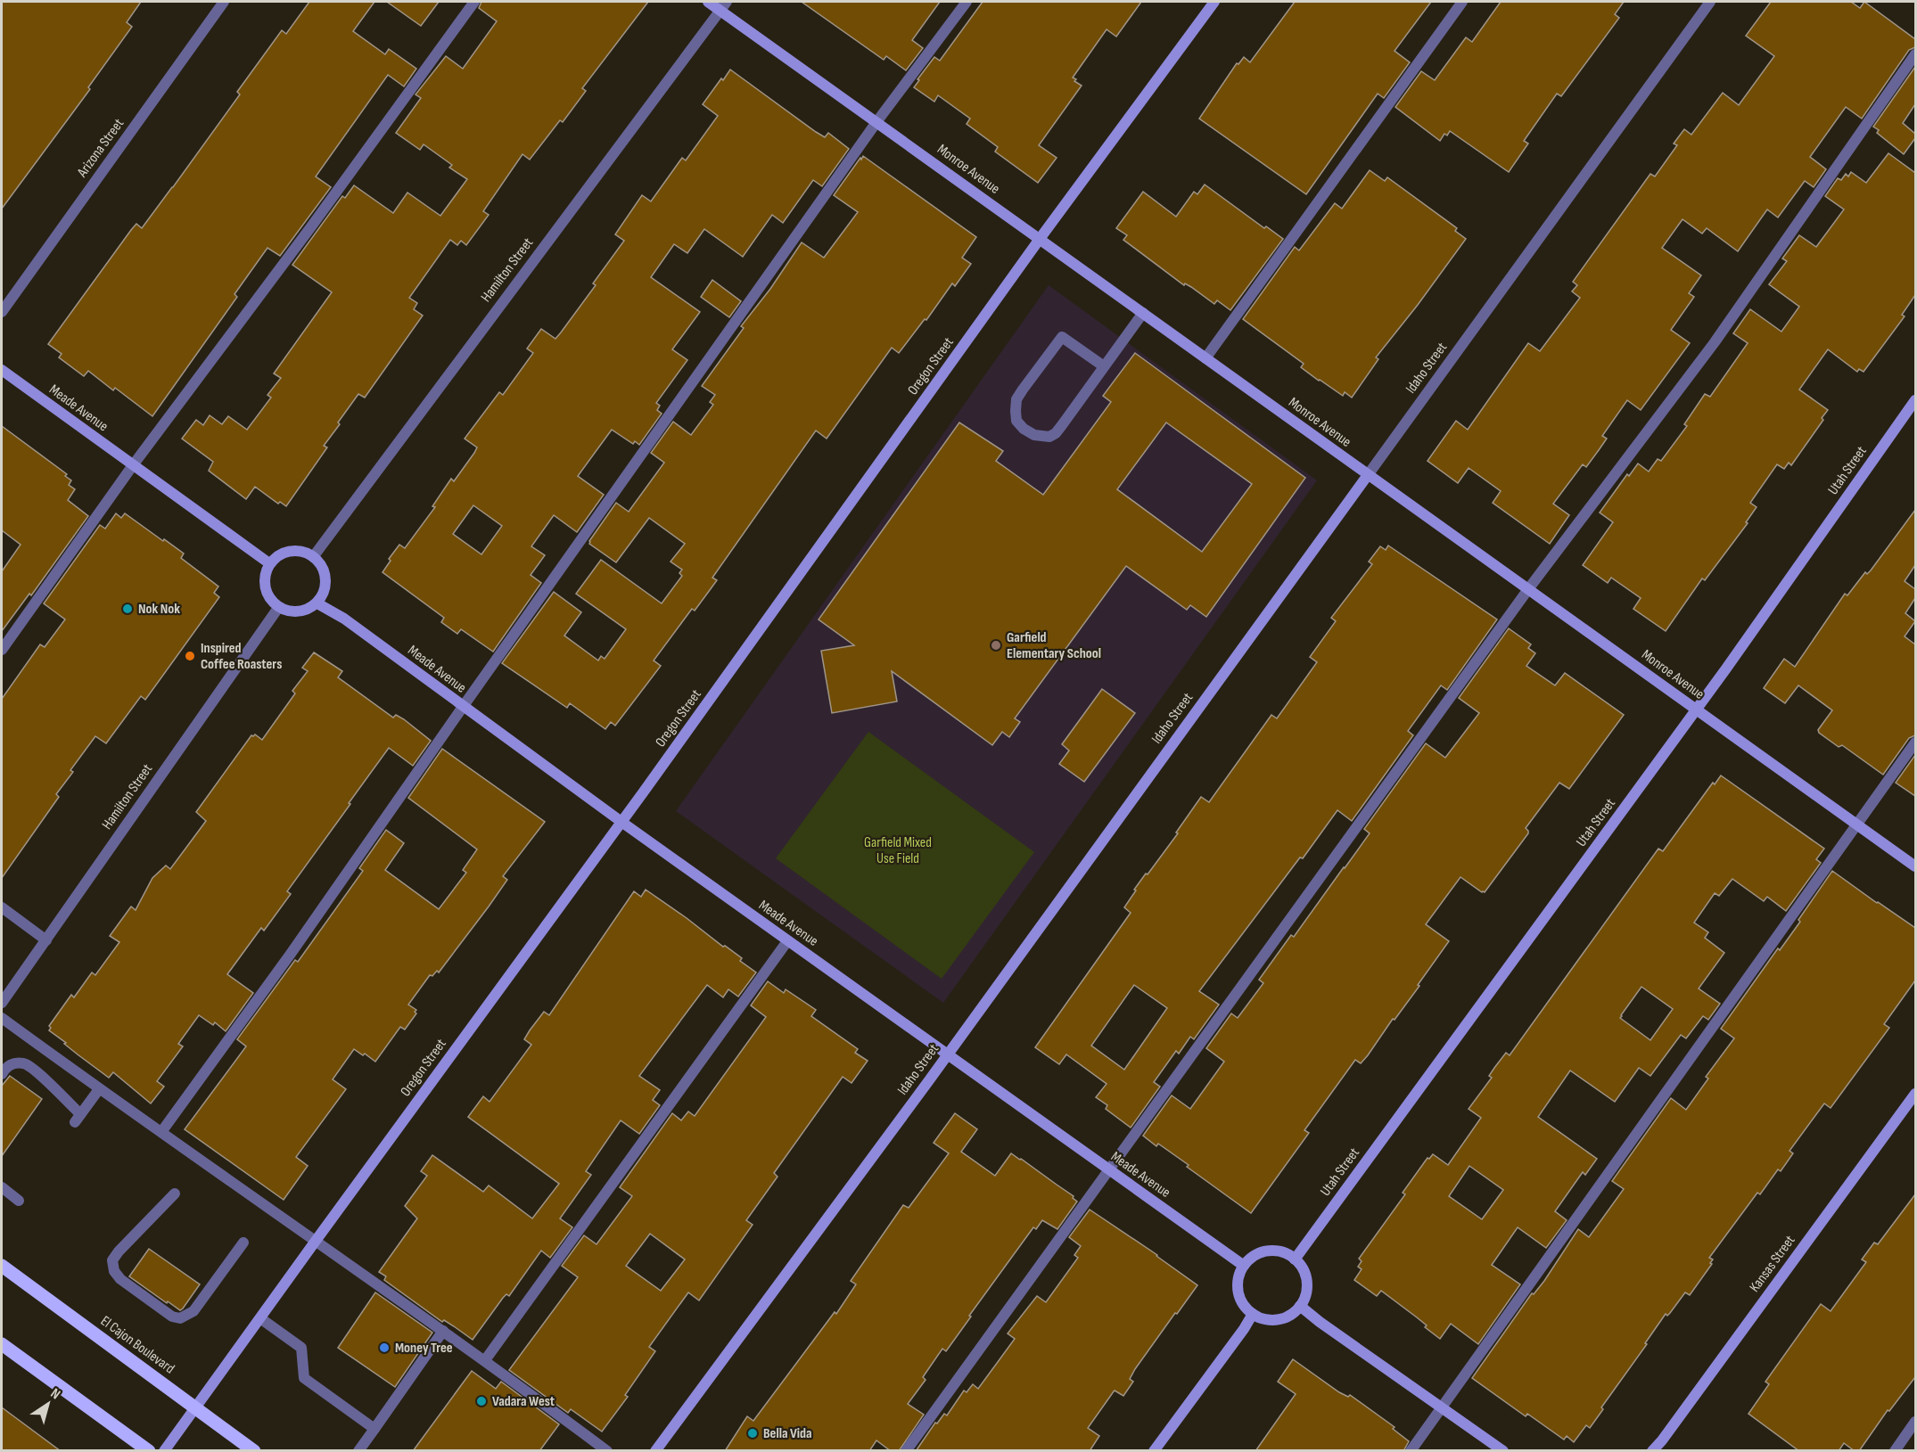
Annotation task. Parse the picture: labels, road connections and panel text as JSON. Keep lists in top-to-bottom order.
{
  "streets": {
    "main road": ["El Cajon Boulevard"],
    "street": [
      "Arizona Street",
      "Monroe Avenue",
      "Hamilton Street",
      "Oregon Street",
      "Idaho Street",
      "Meade Avenue",
      "Utah Street",
      "Kansas Street"
    ]
  },
  "crossings": [
    ["Monroe Avenue", "Hamilton Street"],
    ["Monroe Avenue", "Oregon Street"],
    ["Monroe Avenue", "Idaho Street"],
    ["Monroe Avenue", "Utah Street"],
    ["Hamilton Street", "Meade Avenue"],
    ["Oregon Street", "Meade Avenue"],
    ["Oregon Street", "El Cajon Boulevard"],
    ["Idaho Street", "Meade Avenue"],
    ["Meade Avenue", "Utah Street"]
  ],
  "parks": ["Garfield Mixed Use Field"],
  "places": [
    "Nok Nok",
    "Garfield Elementary School",
    "Inspired Coffee Roasters",
    "Money Tree",
    "Vadara West",
    "Bella Vida"
  ],
  "north": "top right"
}
